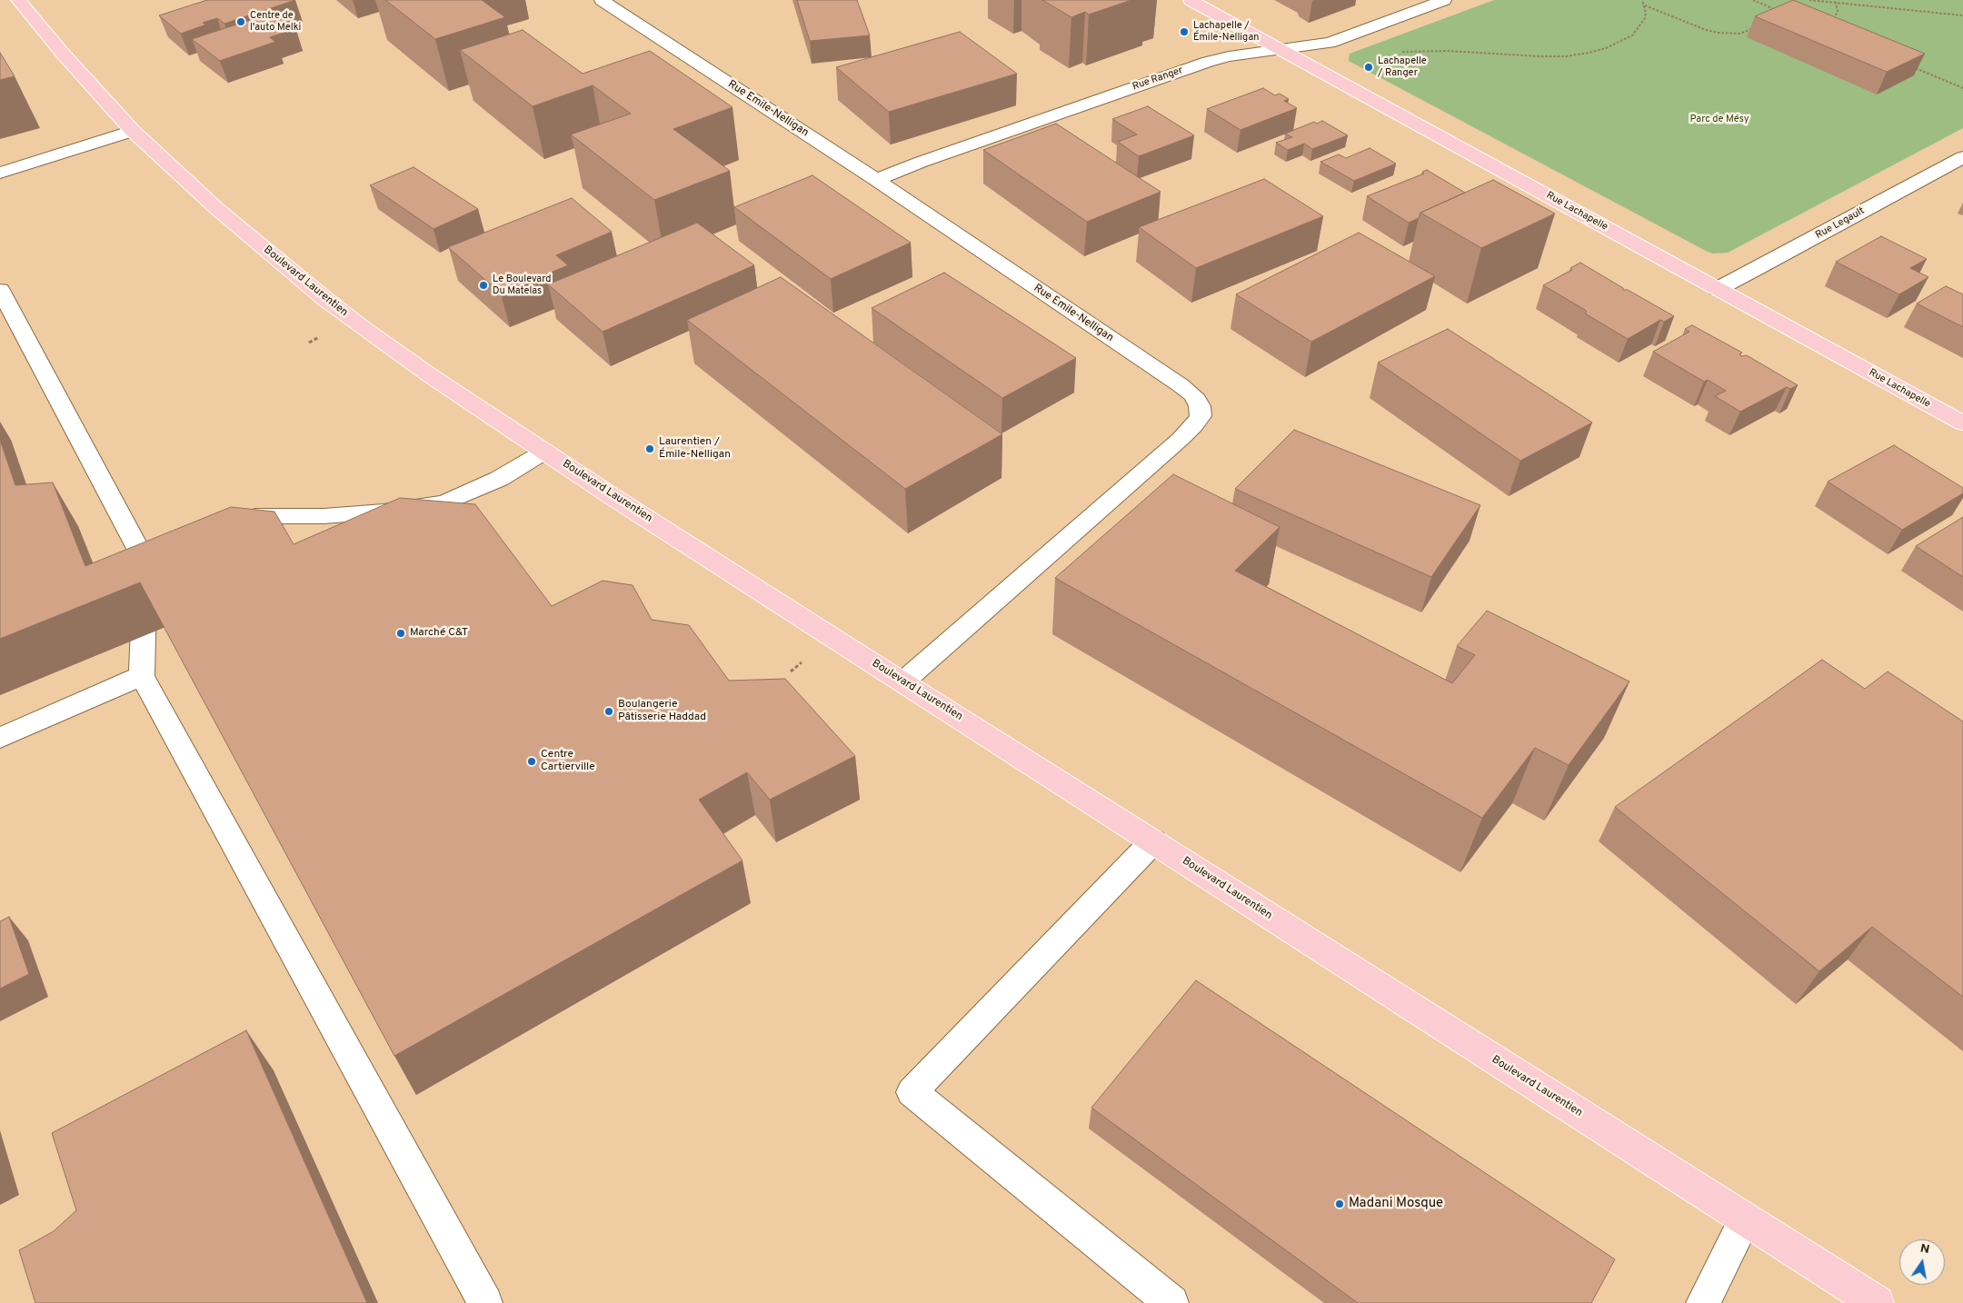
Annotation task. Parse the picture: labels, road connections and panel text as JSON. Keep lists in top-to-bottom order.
{
  "streets": {
    "main road": ["Rue Lachapelle", "Boulevard Laurentien"],
    "street": ["Rue Ranger", "Rue Emile-Nelligan", "Rue Legault"]
  },
  "crossings": [
    ["Rue Ranger", "Rue Emile-Nelligan"],
    ["Rue Ranger", "Rue Lachapelle"],
    ["Rue Emile-Nelligan", "Boulevard Laurentien"],
    ["Rue Lachapelle", "Rue Legault"]
  ],
  "parks": ["Parc de Mésy"],
  "places": [
    "Centre de l'auto Melki",
    "Lachapelle / Émile-Nelligan",
    "Lachapelle / Ranger",
    "Le Boulevard Du Matelas",
    "Laurentien / Émile-Nelligan",
    "Marché C&T",
    "Boulangerie Pâtisserie Haddad",
    "Centre Cartierville",
    "Madani Mosque"
  ],
  "north": "top"
}
